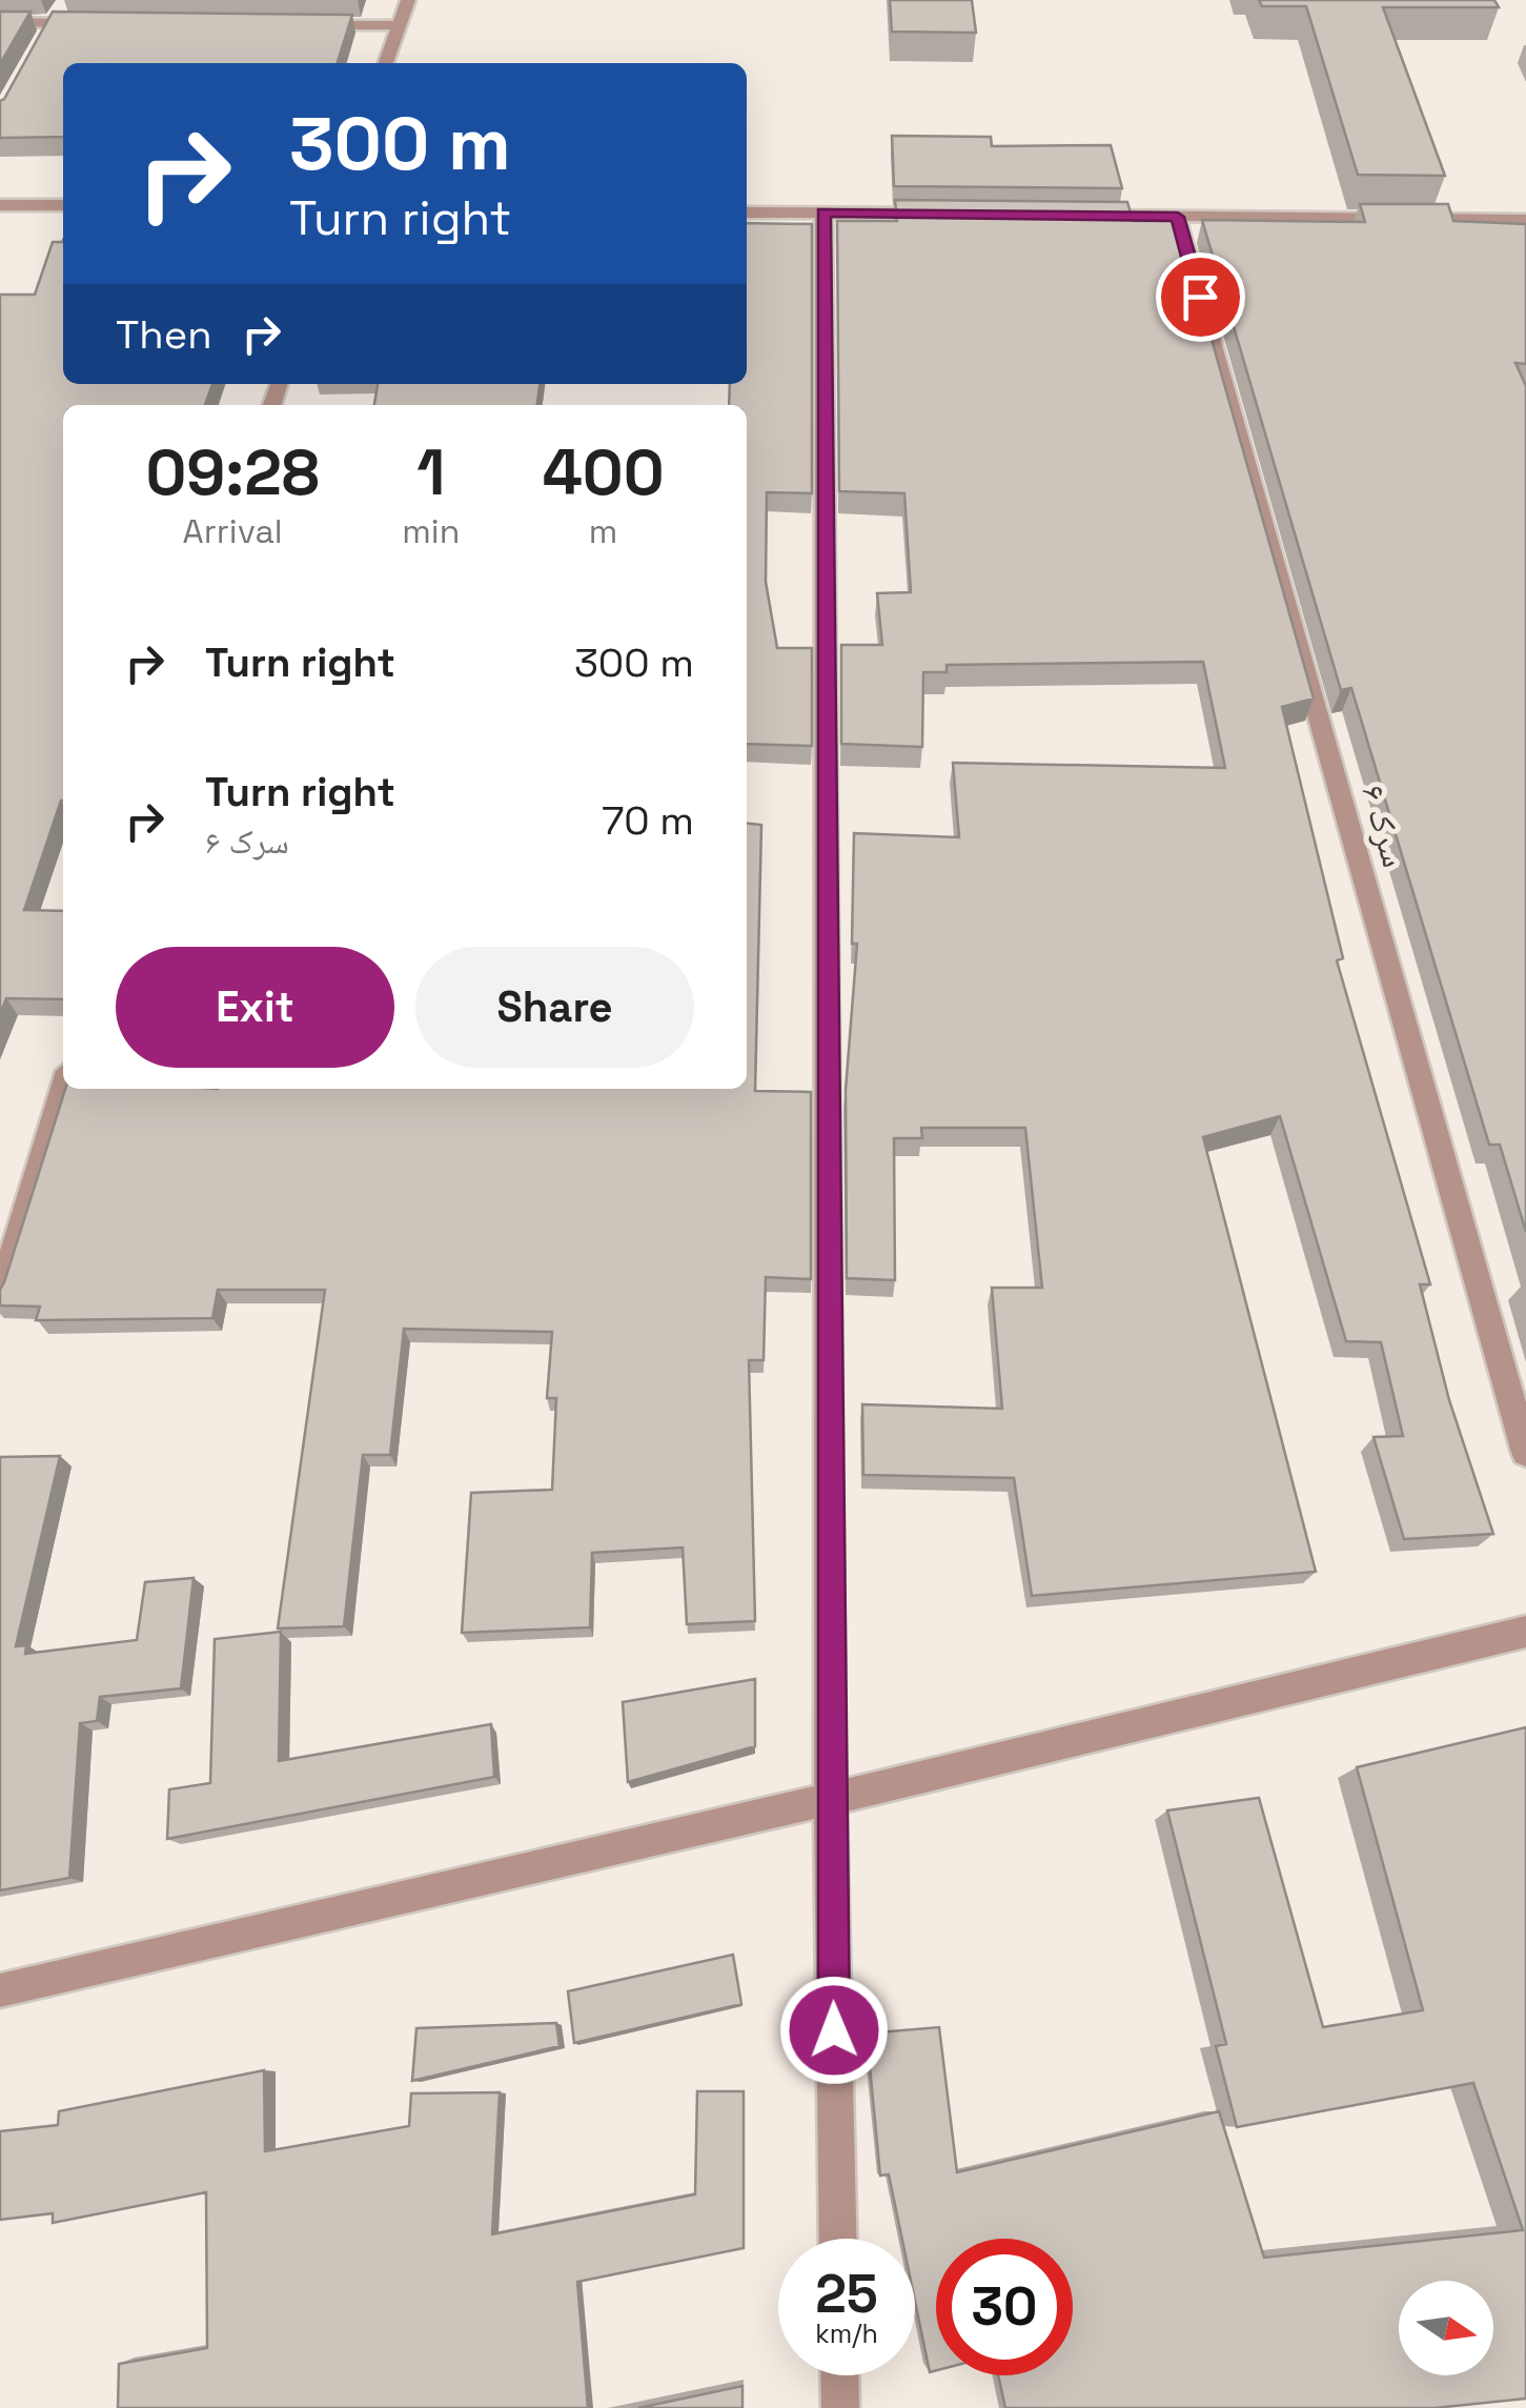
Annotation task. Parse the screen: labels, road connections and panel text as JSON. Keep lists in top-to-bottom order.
{
  "streets": {
    "street": ["سرک ۶"]
  },
  "north": "right",
  "page": {
    "turn": ["300 m", "Turn right"],
    "then": "Then",
    "eta": [
      "09:28",
      "Arrival",
      "1",
      "min",
      "400",
      "m"
    ],
    "list": [
      {
        "name": "Turn right",
        "value": "300 m"
      },
      {
        "name": "Turn right",
        "note": "سرک ۶",
        "value": "70 m"
      }
    ],
    "buttons": ["Exit", "Share"],
    "speed": "25 km/h",
    "limit": "30"
  }
}
